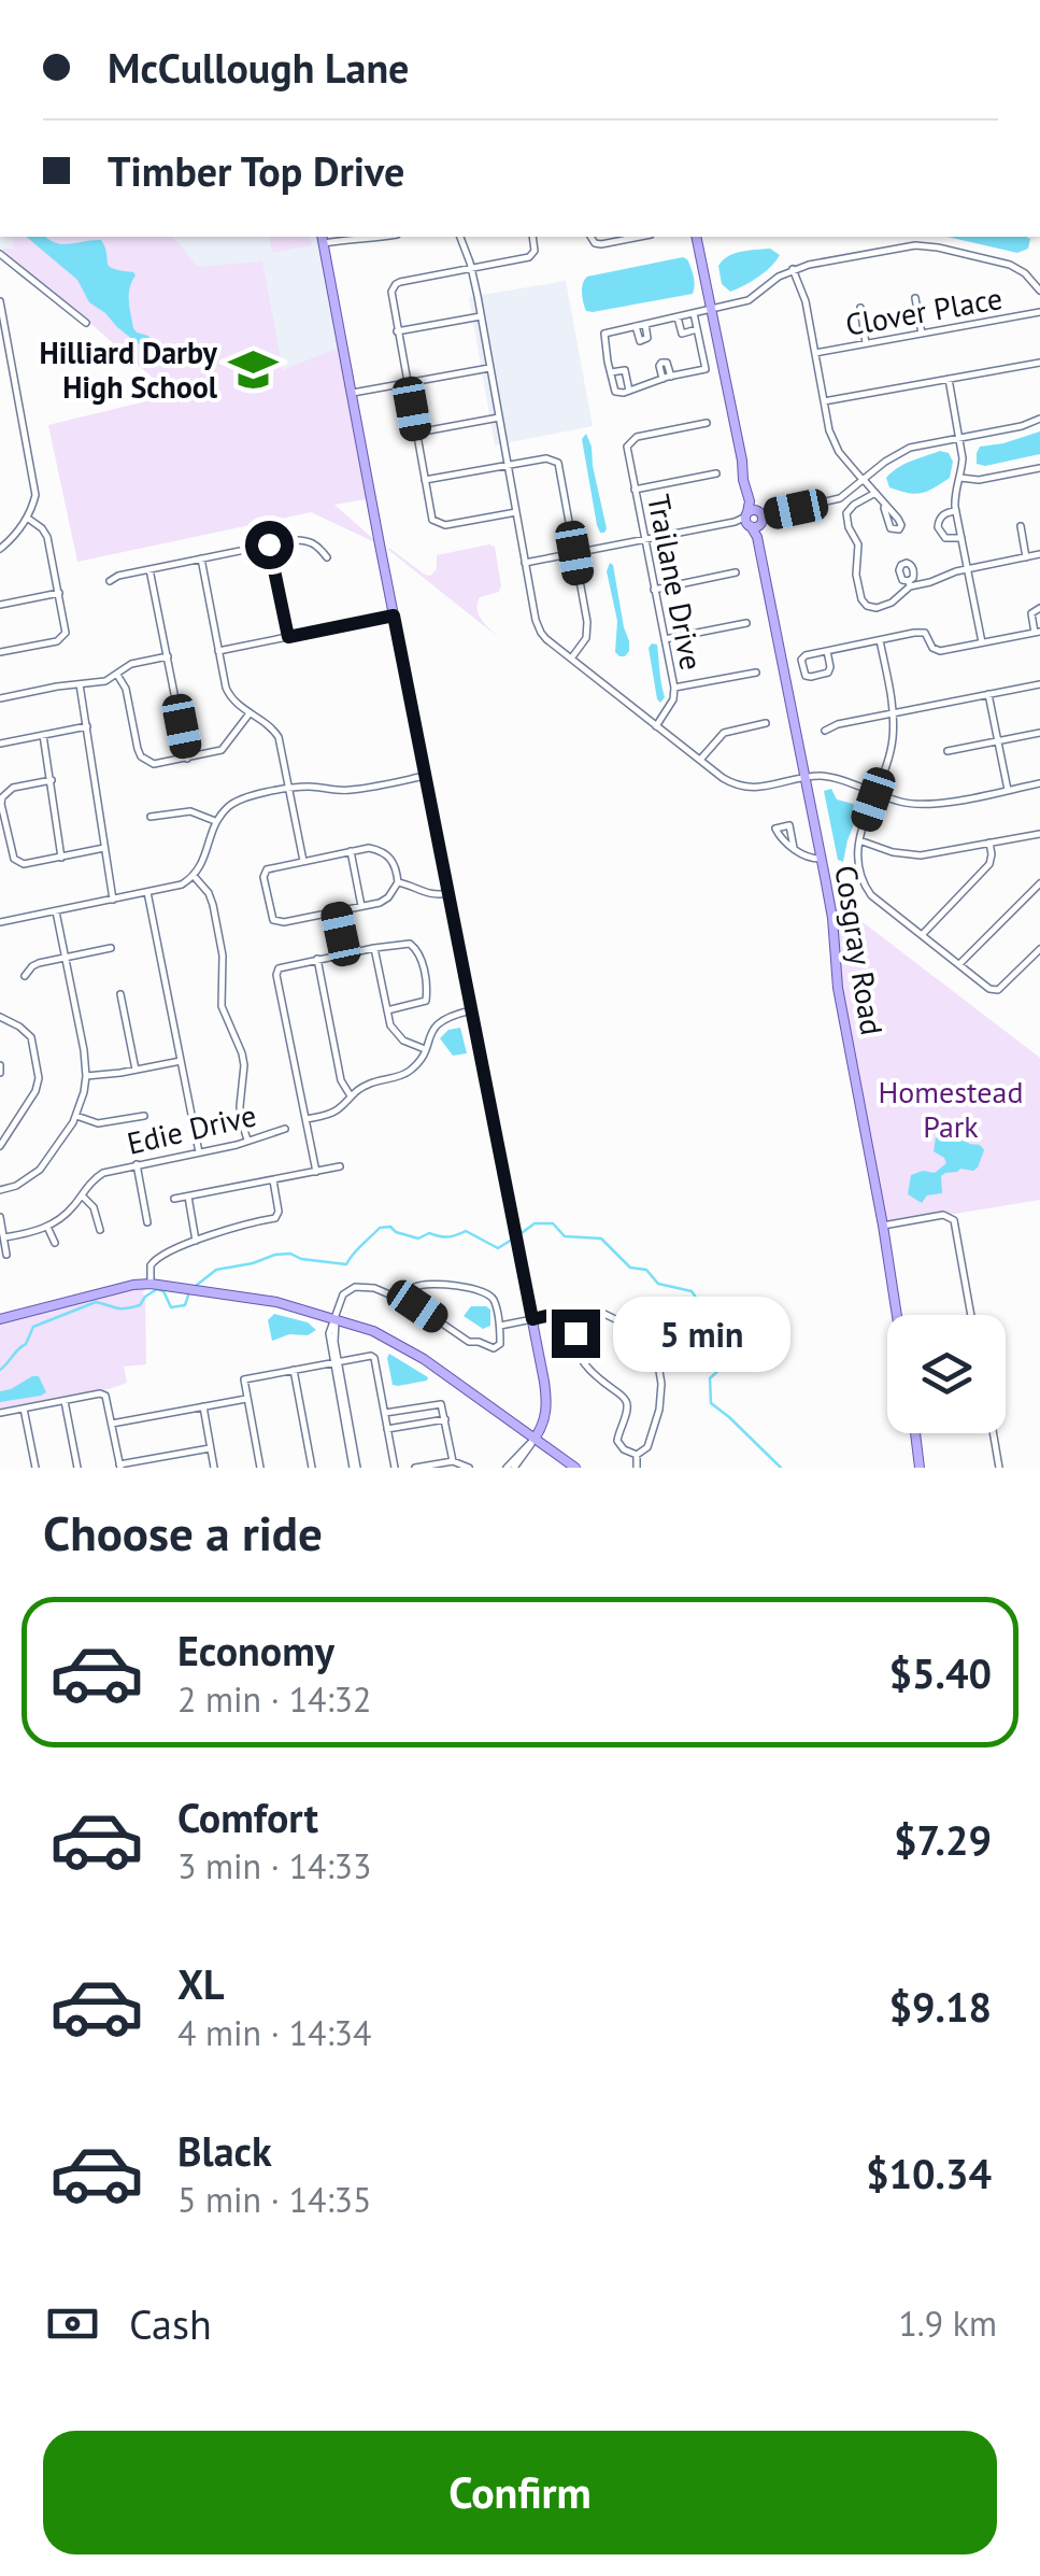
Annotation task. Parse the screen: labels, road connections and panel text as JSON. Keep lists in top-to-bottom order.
{
  "streets": {
    "main road": ["Cosgray Road"],
    "street": ["Clover Place", "Trailane Drive", "Edie Drive"]
  },
  "parks": ["Homestead Park"],
  "places": {
    "school or university": ["Hilliard Darby High School"]
  },
  "page": {
    "banner": ["McCullough Lane", "Timber Top Drive"],
    "bubble": "5 min",
    "heading": "Choose a ride",
    "list": [
      {
        "name": "Economy",
        "note": "2 min · 14:32",
        "value": "$5.40"
      },
      {
        "name": "Comfort",
        "note": "3 min · 14:33",
        "value": "$7.29"
      },
      {
        "name": "XL",
        "note": "4 min · 14:34",
        "value": "$9.18"
      },
      {
        "name": "Black",
        "note": "5 min · 14:35",
        "value": "$10.34"
      }
    ],
    "pay": ["Cash", "1.9 km"],
    "buttons": "Confirm"
  }
}
